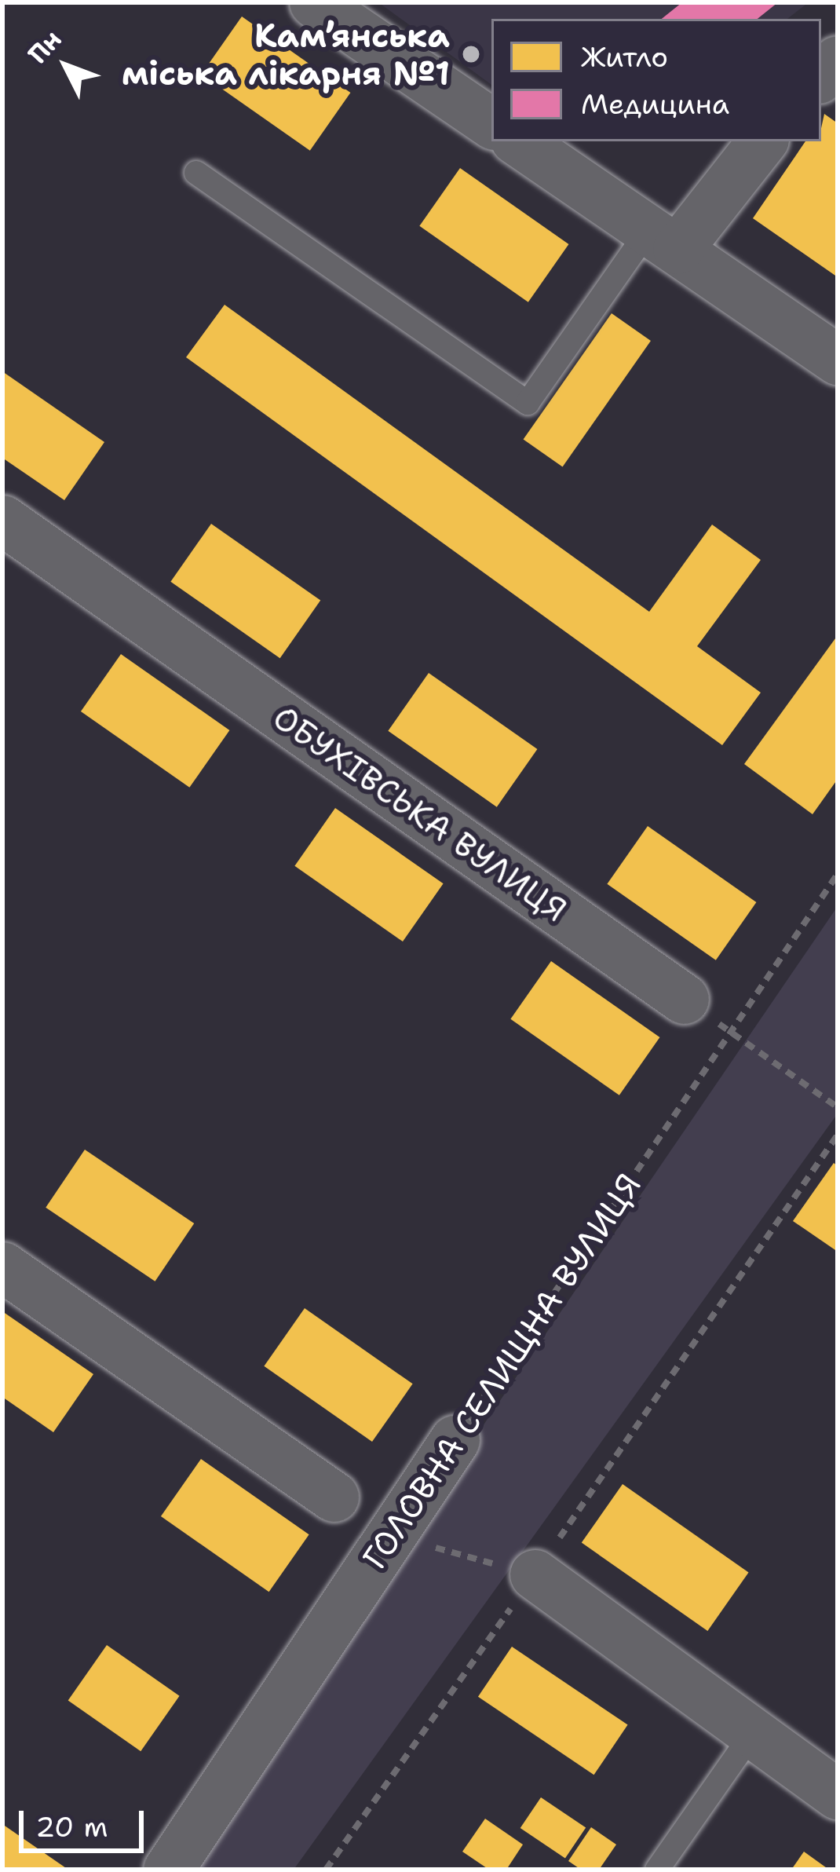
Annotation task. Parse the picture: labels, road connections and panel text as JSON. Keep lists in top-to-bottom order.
{
  "streets": {
    "street": ["ОБУХІВСЬКА ВУЛИЦЯ", "ГОЛОВНА СЕЛИЩНА ВУЛИЦЯ"]
  },
  "places": ["Кам’янська міська лікарня №1"],
  "legend": ["Житло", "Медицина"],
  "scale_bar": "20 m",
  "north": "top left"
}
